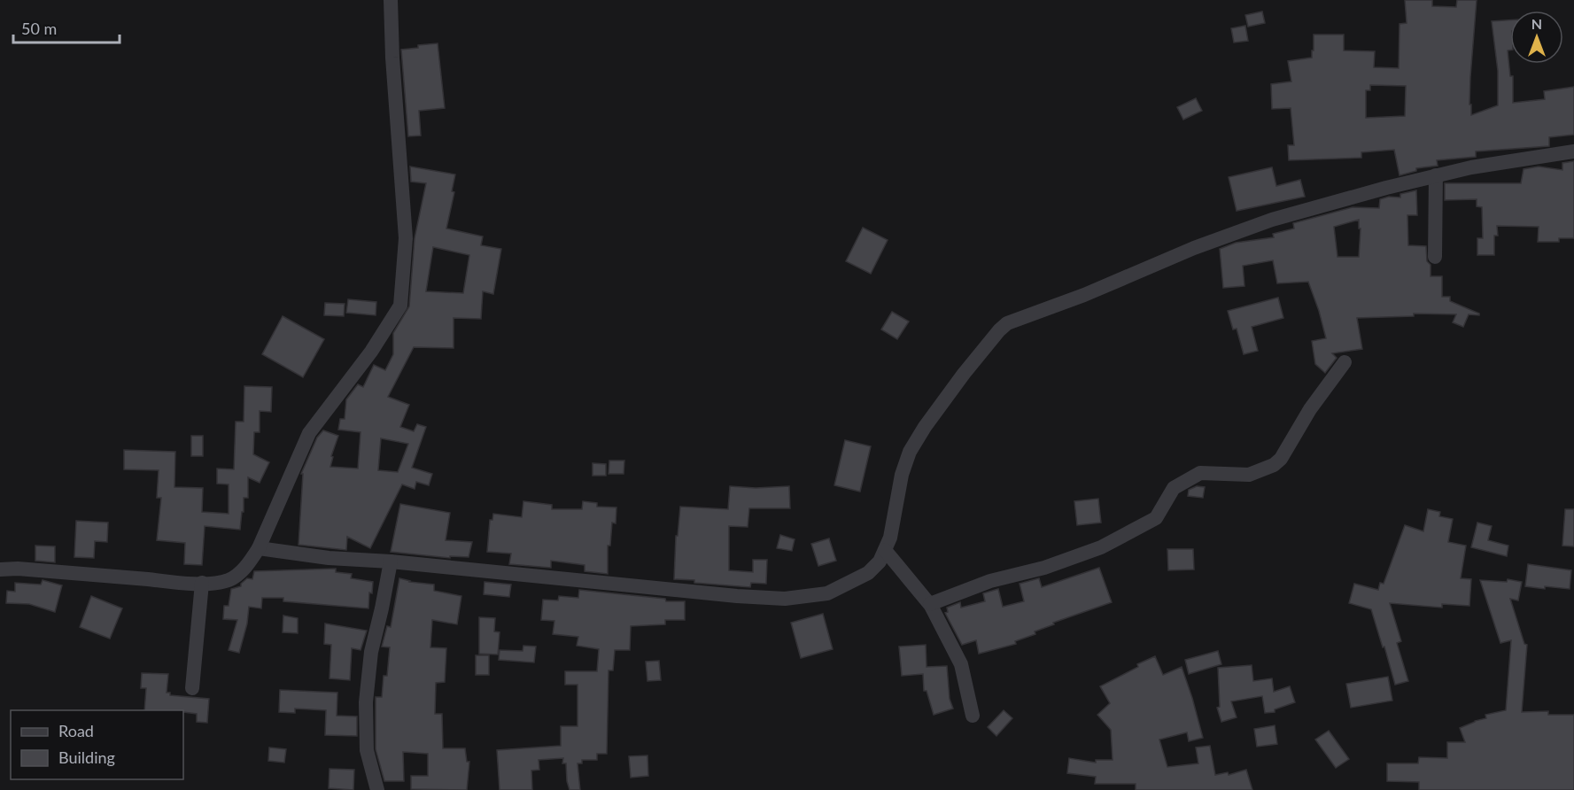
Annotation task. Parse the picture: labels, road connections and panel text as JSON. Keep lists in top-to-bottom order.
{
  "legend": ["Road", "Building"],
  "scale_bar": "50 m",
  "north": "top"
}
